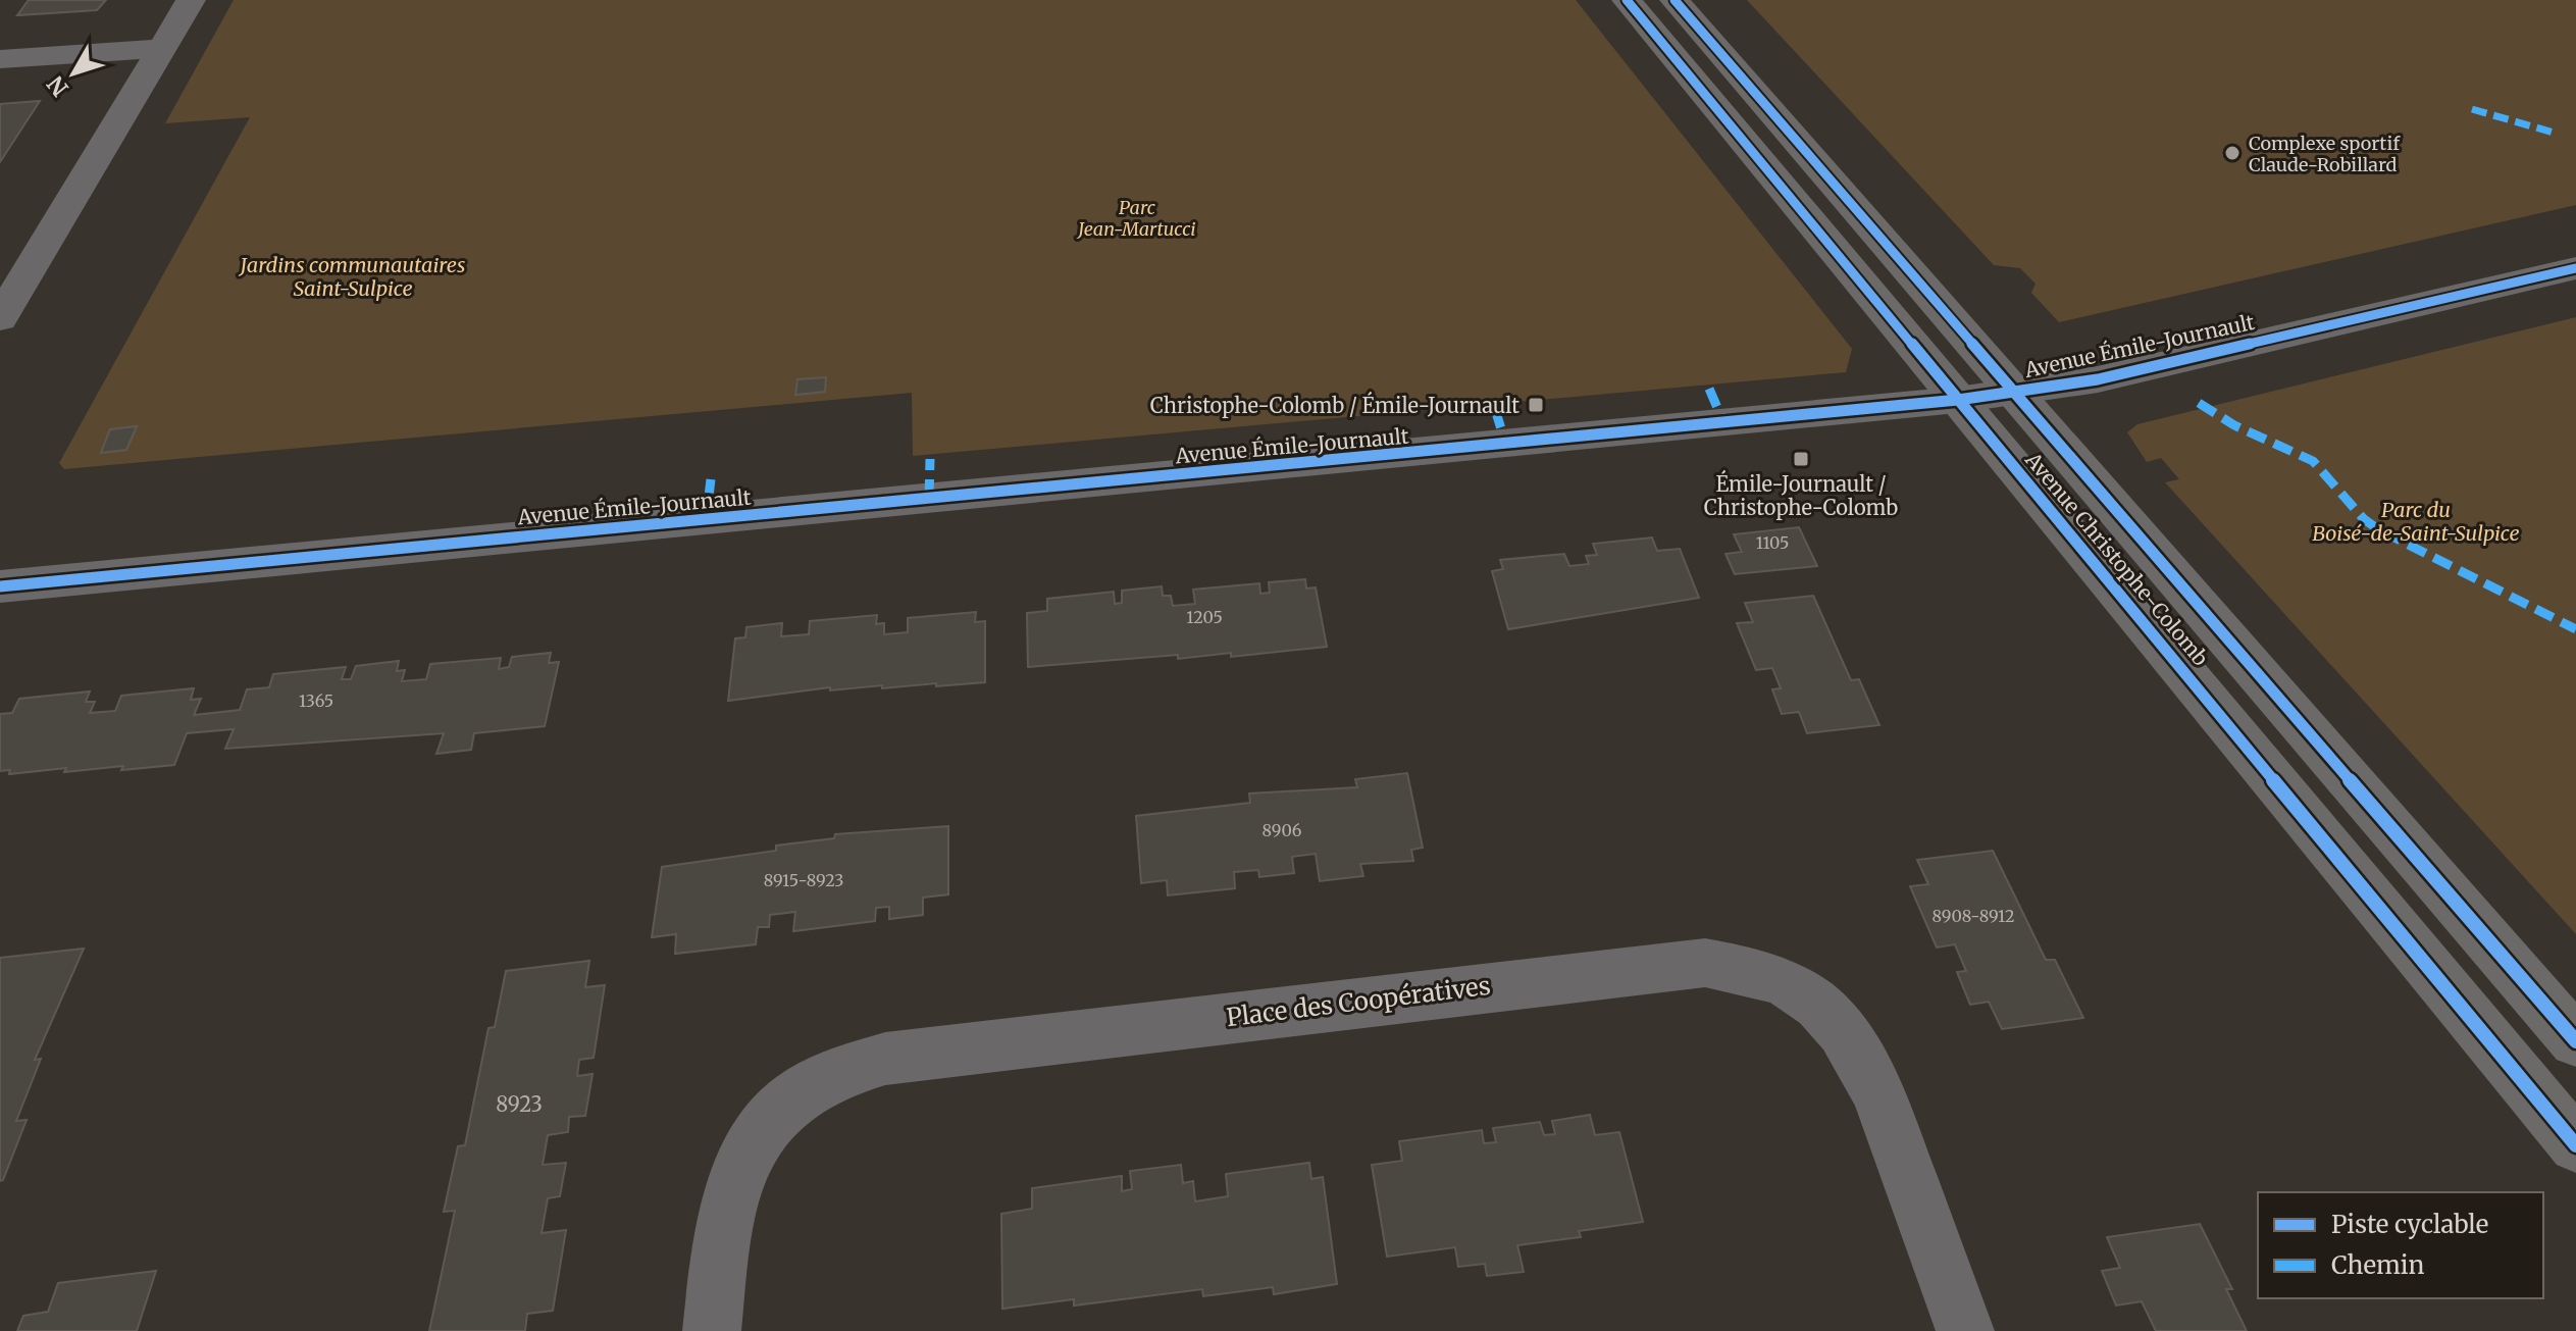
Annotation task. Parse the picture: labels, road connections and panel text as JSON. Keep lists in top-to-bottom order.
{
  "streets": {
    "main road": ["Avenue Christophe-Colomb"],
    "street": ["Avenue Émile-Journault", "Place des Coopératives"]
  },
  "crossings": [
    ["Avenue Émile-Journault", "Avenue Christophe-Colomb"]
  ],
  "parks": ["Parc Jean-Martucci", "Jardins communautaires Saint-Sulpice", "Parc du Boisé-de-Saint-Sulpice"],
  "places": {
    "other": ["Complexe sportif Claude-Robillard"],
    "transit": ["Christophe-Colomb / Émile-Journault", "Émile-Journault / Christophe-Colomb"]
  },
  "house_numbers": [
    "1105",
    "1205",
    "1365",
    "8906",
    "8915-8923",
    "8908-8912",
    "8923"
  ],
  "legend": ["Piste cyclable", "Chemin"],
  "north": "bottom left"
}
